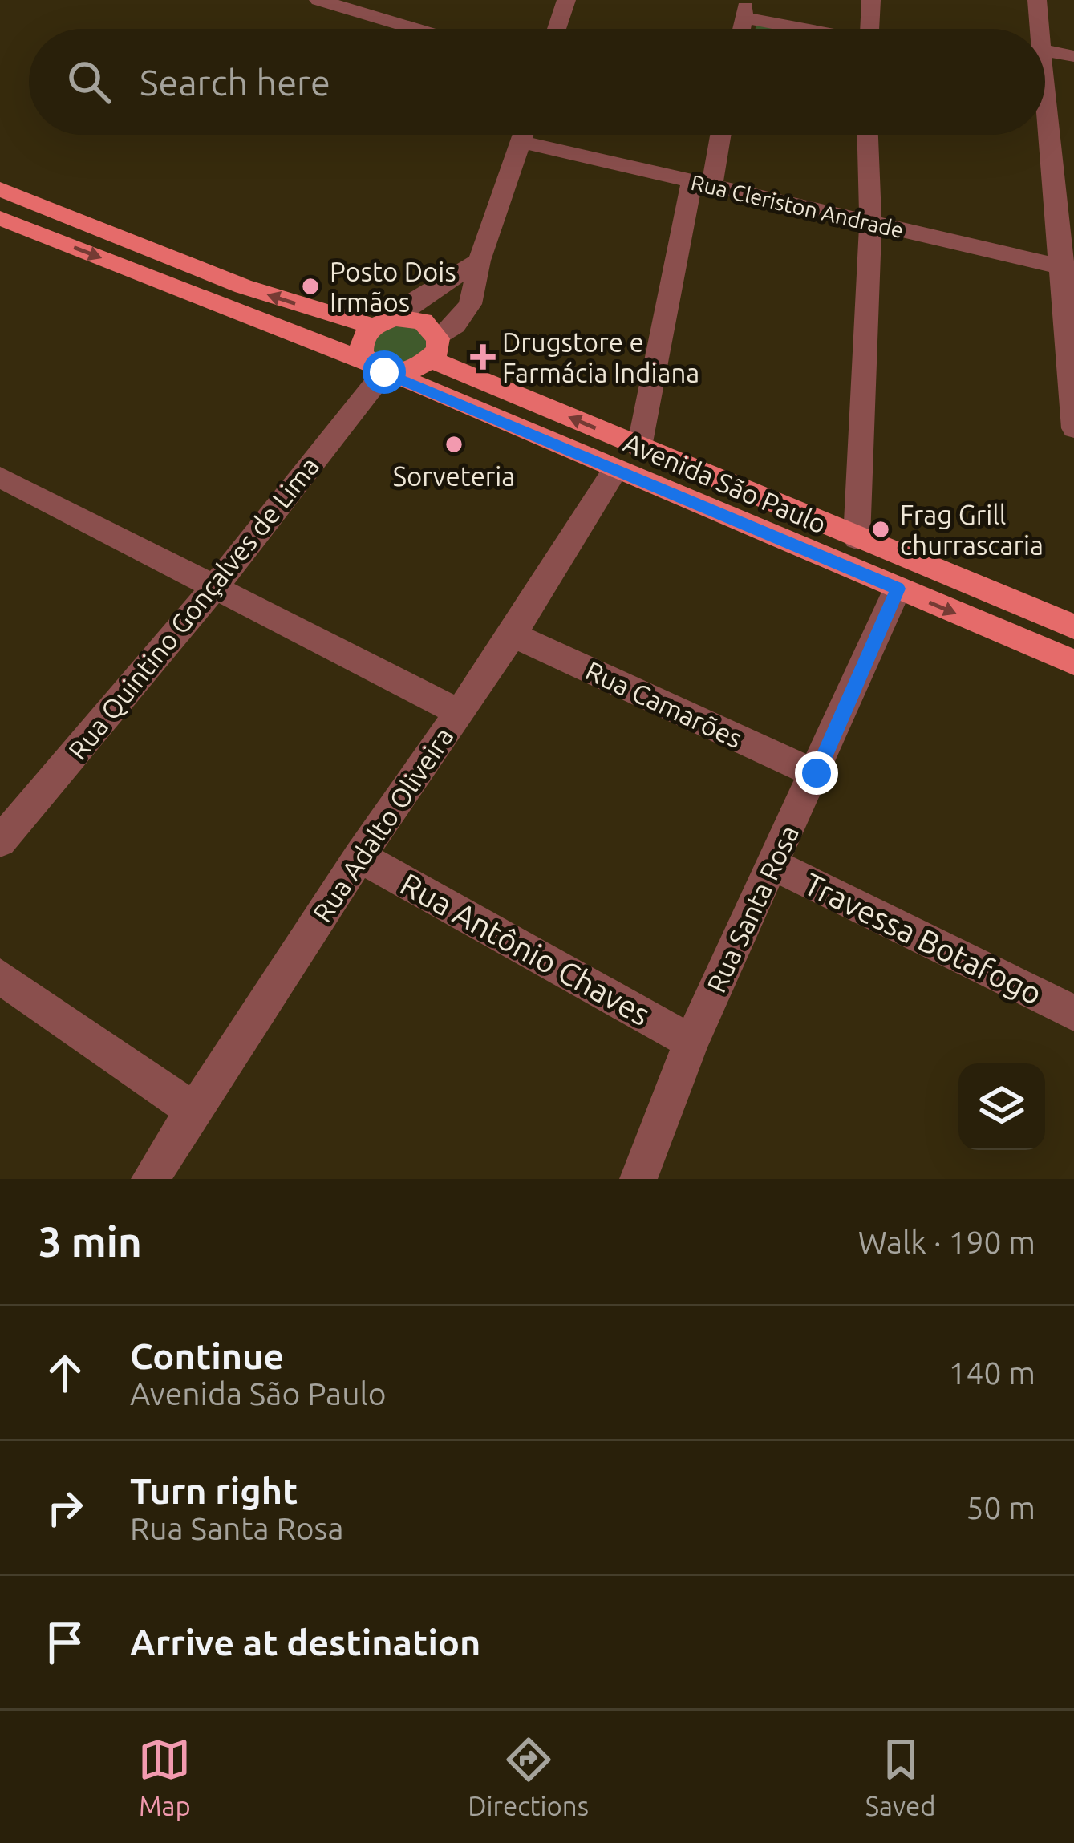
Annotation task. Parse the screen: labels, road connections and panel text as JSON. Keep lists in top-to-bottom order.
{
  "streets": {
    "main road": ["Avenida São Paulo"],
    "street": [
      "Rua Cleriston Andrade",
      "Rua Quintino Gonçalves de Lima",
      "Rua Camarões",
      "Rua Adalto Oliveira",
      "Rua Santa Rosa",
      "Travessa Botafogo",
      "Rua Antônio Chaves"
    ]
  },
  "crossings": [
    ["Avenida São Paulo", "Rua Quintino Gonçalves de Lima"],
    ["Avenida São Paulo", "Rua Adalto Oliveira"],
    ["Avenida São Paulo", "Rua Santa Rosa"],
    ["Rua Camarões", "Rua Adalto Oliveira"],
    ["Rua Camarões", "Rua Santa Rosa"],
    ["Rua Adalto Oliveira", "Rua Antônio Chaves"],
    ["Rua Santa Rosa", "Travessa Botafogo"],
    ["Rua Santa Rosa", "Rua Antônio Chaves"]
  ],
  "places": {
    "other": ["Posto Dois Irmãos", "Sorveteria", "Frag Grill churrascaria"],
    "health": ["Drugstore e Farmácia Indiana"]
  },
  "page": {
    "search": "Search here",
    "heading": ["3 min", "Walk · 190 m"],
    "list": [
      ["Continue", "Avenida São Paulo", "140 m"],
      ["Turn right", "Rua Santa Rosa", "50 m"],
      "Arrive at destination"
    ],
    "nav": ["Map", "Directions", "Saved"]
  }
}
